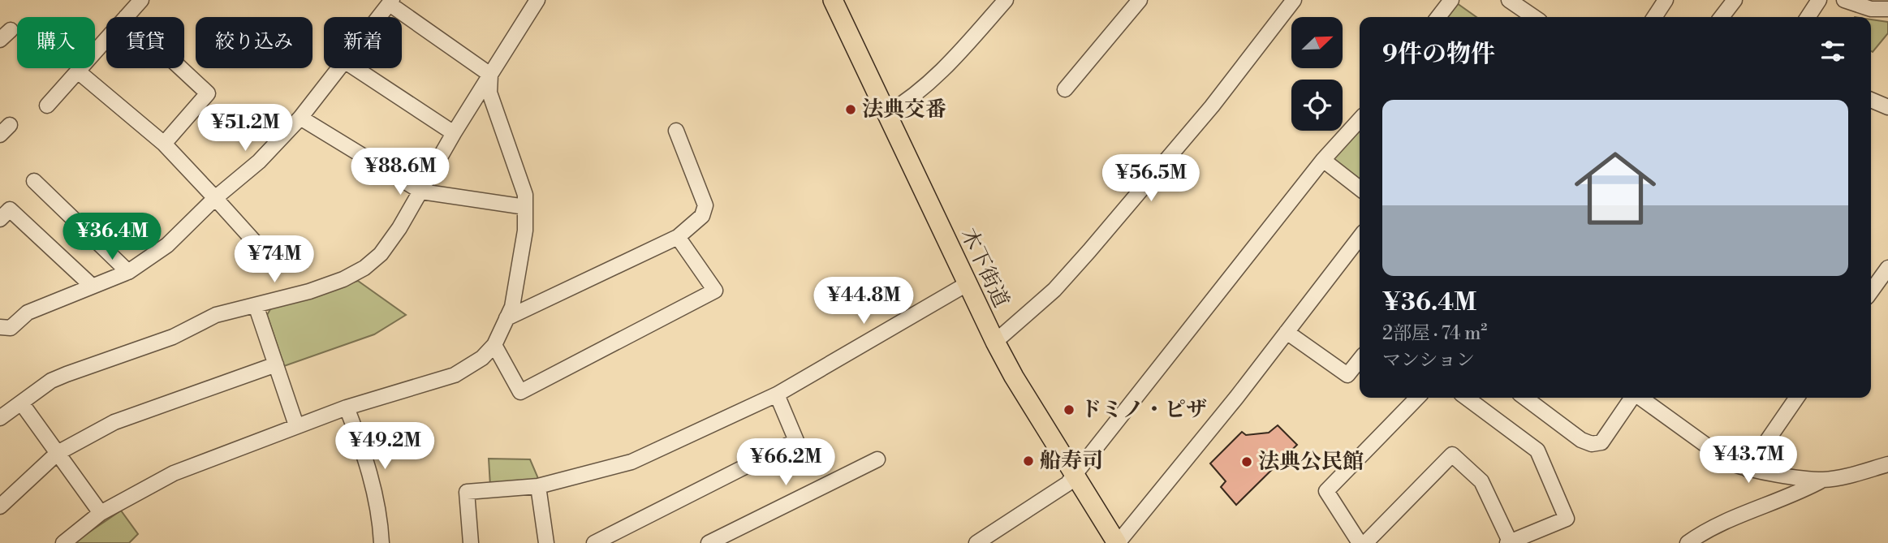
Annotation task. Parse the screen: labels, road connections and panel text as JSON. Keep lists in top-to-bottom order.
{
  "streets": {
    "main road": ["木下街道"]
  },
  "places": [
    "法典交番",
    "ドミノ・ピザ",
    "船寿司",
    "法典公民館"
  ],
  "north": "top right",
  "page": {
    "chip": [
      "購入",
      "賃貸",
      "絞り込み",
      "新着"
    ],
    "heading": "9件の物件",
    "list": [
      {
        "name": "¥36.4M",
        "note": "2部屋 · 74 m² · マンション"
      }
    ],
    "price": [
      "¥51.2M",
      "¥88.6M",
      "¥56.5M",
      "¥36.4M",
      "¥74M",
      "¥44.8M",
      "¥49.2M",
      "¥43.7M",
      "¥66.2M"
    ]
  }
}
